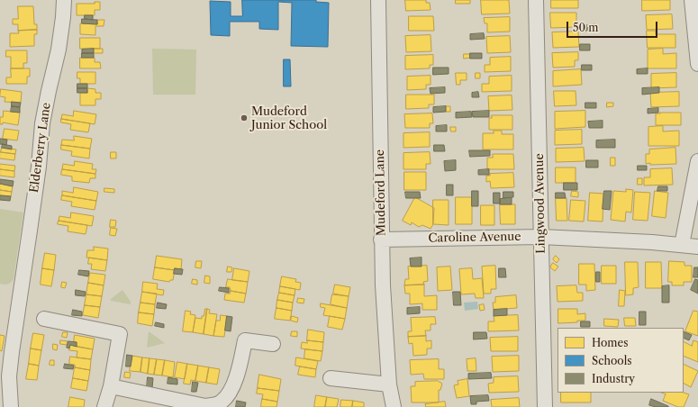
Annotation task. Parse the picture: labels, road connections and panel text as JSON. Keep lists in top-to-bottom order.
{
  "streets": {
    "street": [
      "Elderberry Lane",
      "Mudeford Lane",
      "Lingwood Avenue",
      "Caroline Avenue"
    ]
  },
  "crossings": [
    ["Mudeford Lane", "Caroline Avenue"],
    ["Lingwood Avenue", "Caroline Avenue"]
  ],
  "places": ["Mudeford Junior School"],
  "legend": ["Homes", "Schools", "Industry"],
  "scale_bar": "50 m"
}
